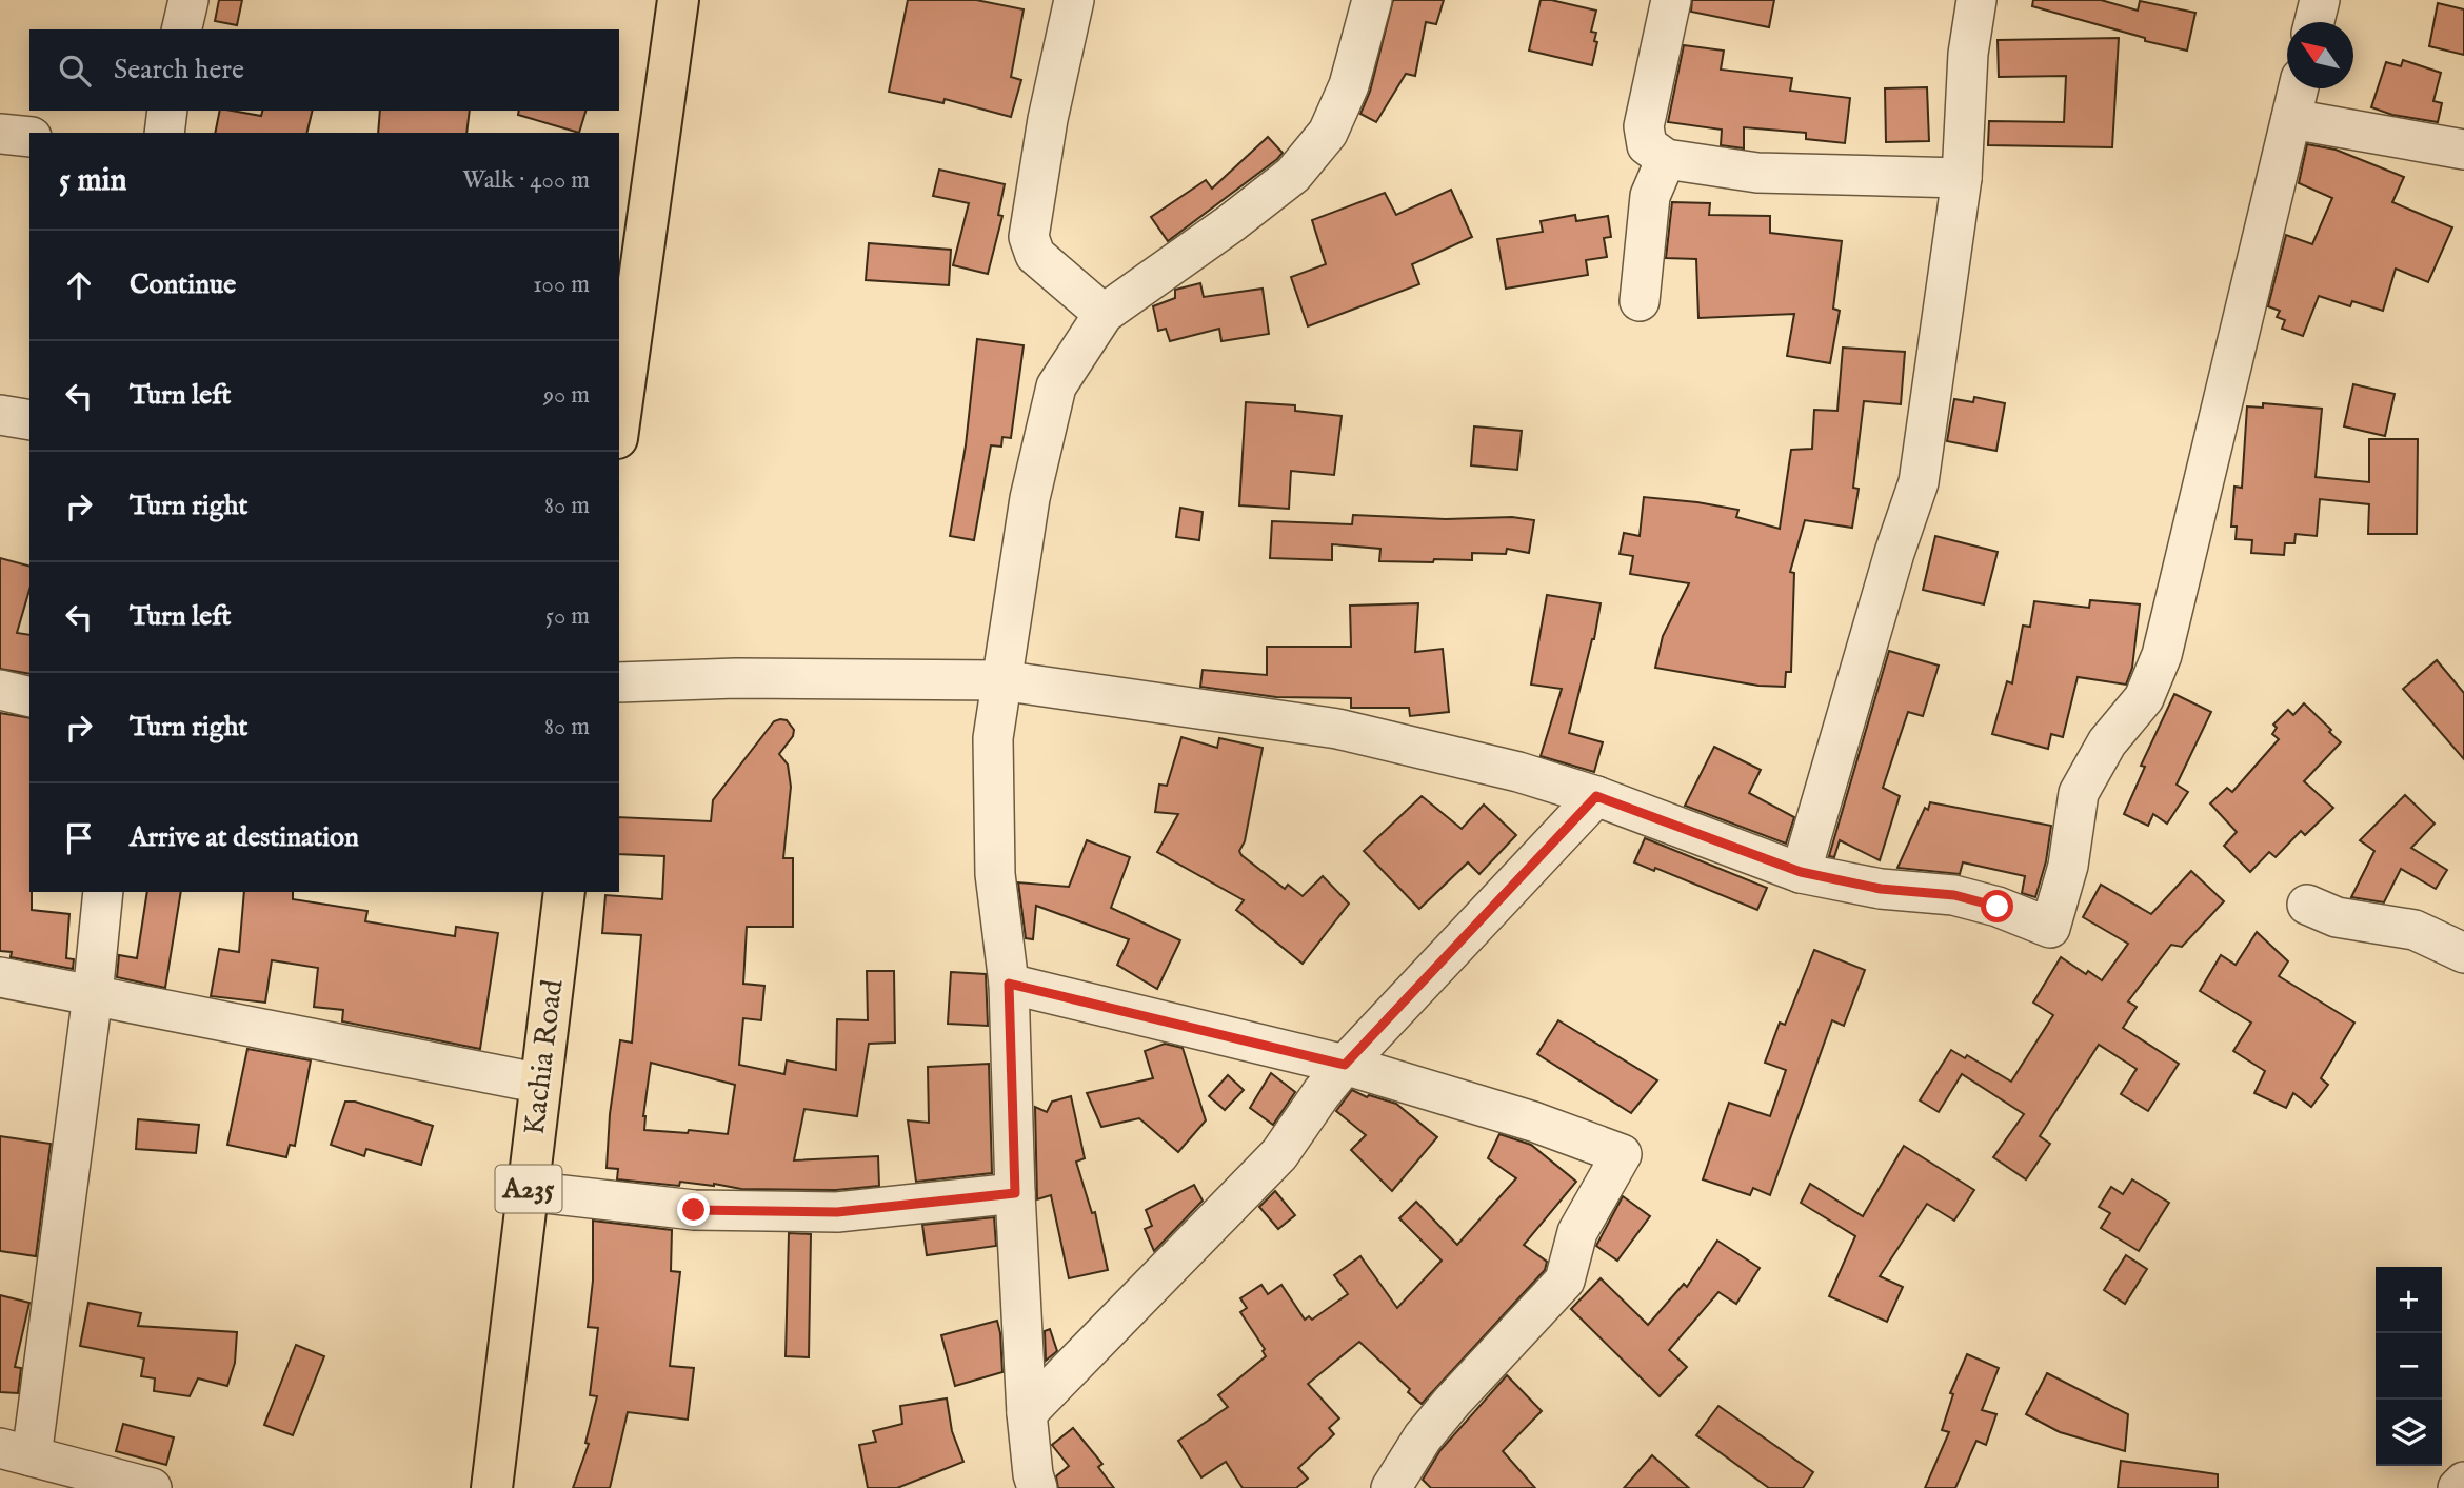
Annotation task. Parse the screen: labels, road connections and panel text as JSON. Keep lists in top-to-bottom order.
{
  "streets": {
    "highway": ["Kachia Road", "A235"]
  },
  "north": "top left",
  "page": {
    "search": "Search here",
    "heading": ["5 min", "Walk · 400 m"],
    "list": [
      ["Continue", "100 m"],
      ["Turn left", "90 m"],
      ["Turn right", "80 m"],
      ["Turn left", "50 m"],
      ["Turn right", "80 m"],
      "Arrive at destination"
    ],
    "map_buttons": ["+", "−"]
  }
}
